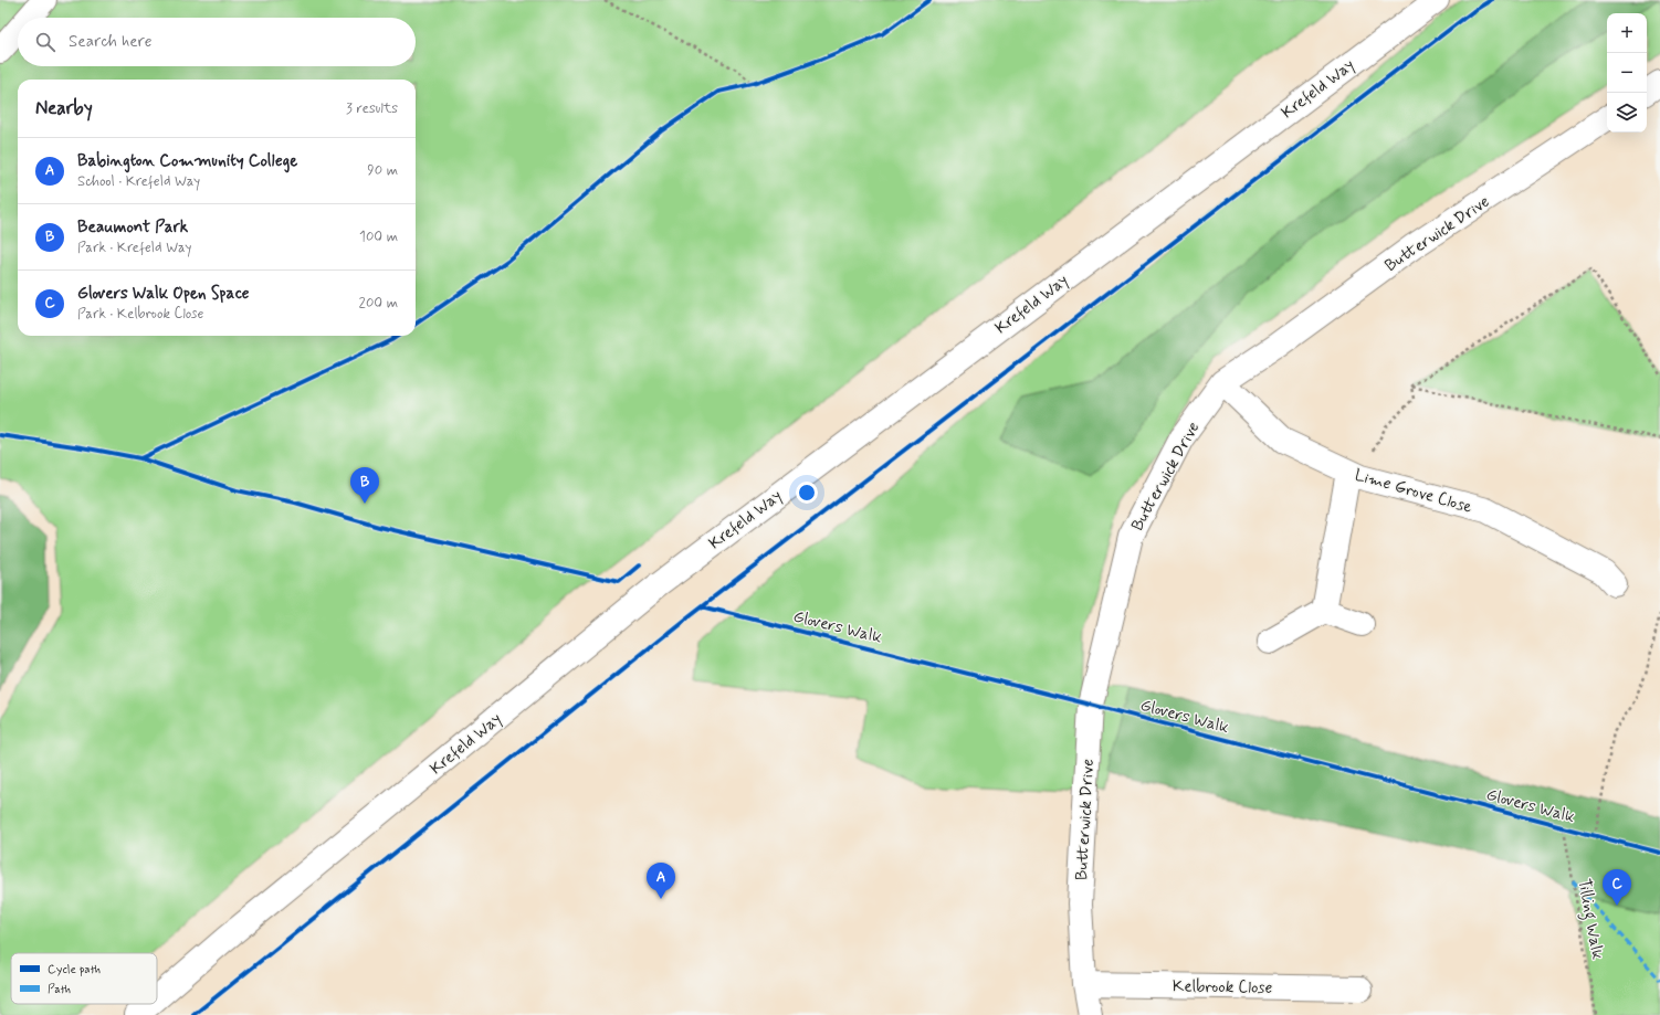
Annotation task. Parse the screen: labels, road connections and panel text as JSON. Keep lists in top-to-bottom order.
{
  "streets": {
    "main road": [
      "Krefeld Way",
      "Butterwick Drive",
      "Lime Grove Close",
      "Kelbrook Close"
    ],
    "path": ["Tilling Walk"],
    "cycle path": ["Glovers Walk"]
  },
  "crossings": [
    ["Butterwick Drive", "Lime Grove Close"],
    ["Butterwick Drive", "Kelbrook Close"],
    ["Glovers Walk", "Tilling Walk"]
  ],
  "legend": ["Cycle path", "Path"],
  "page": {
    "map_buttons": ["+", "−"],
    "search": "Search here",
    "heading": ["Nearby", "3 results"],
    "list": [
      {
        "mark": "A",
        "name": "Babington Community College",
        "note": "School · Krefeld Way",
        "value": "90 m"
      },
      {
        "mark": "B",
        "name": "Beaumont Park",
        "note": "Park · Krefeld Way",
        "value": "100 m"
      },
      {
        "mark": "C",
        "name": "Glovers Walk Open Space",
        "note": "Park · Kelbrook Close",
        "value": "200 m"
      }
    ],
    "pins": ["B", "A", "C"]
  }
}
